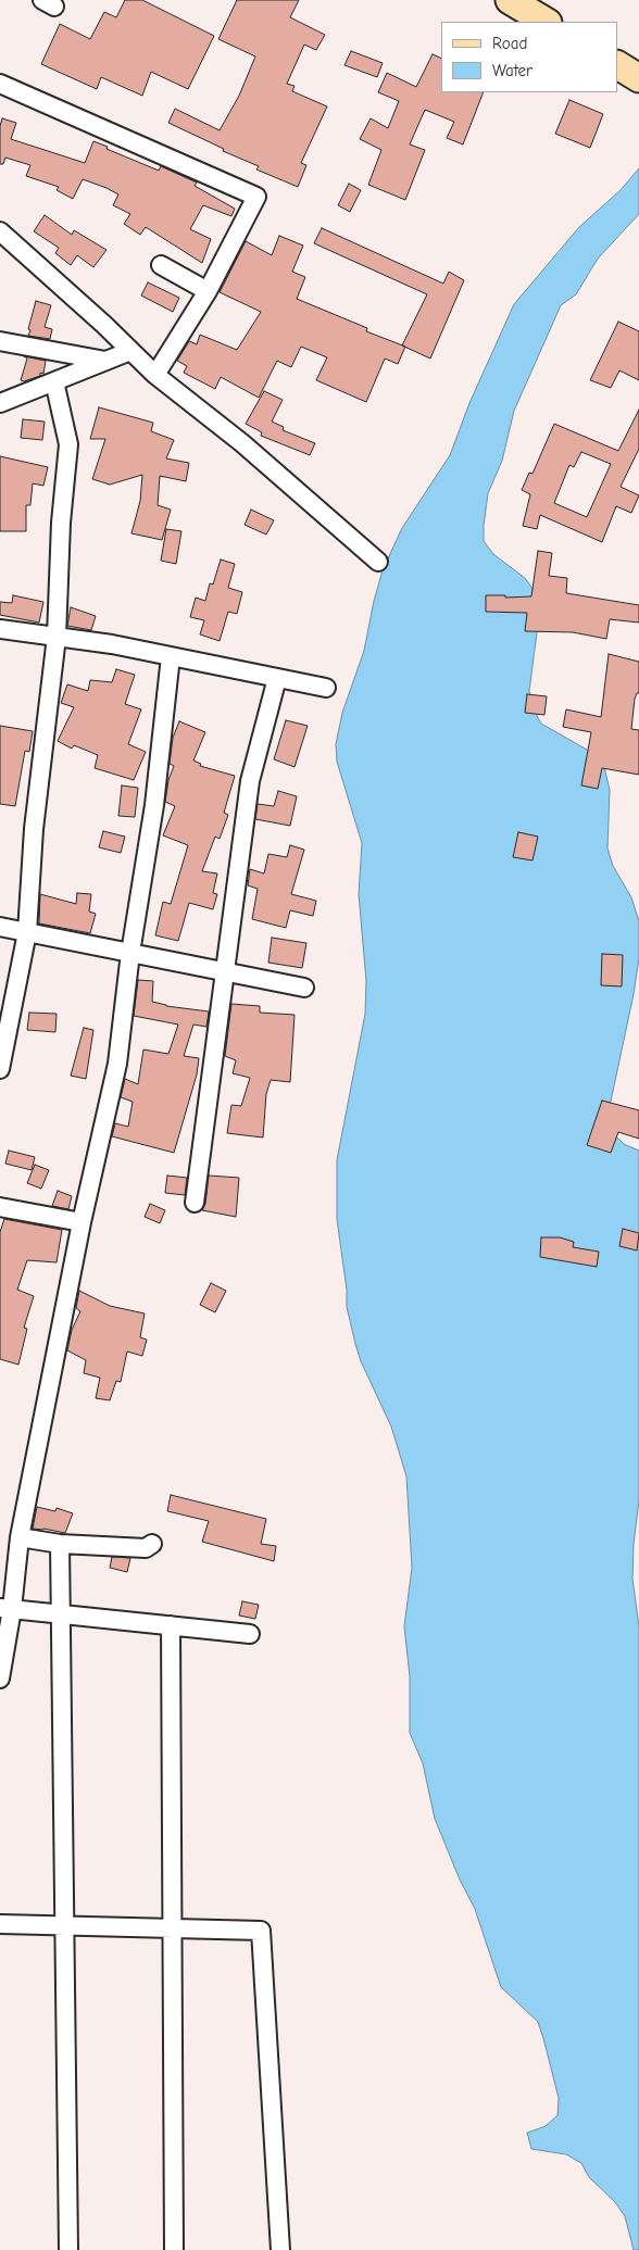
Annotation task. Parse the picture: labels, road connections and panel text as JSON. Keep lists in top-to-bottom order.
{
  "legend": ["Road", "Water"]
}
